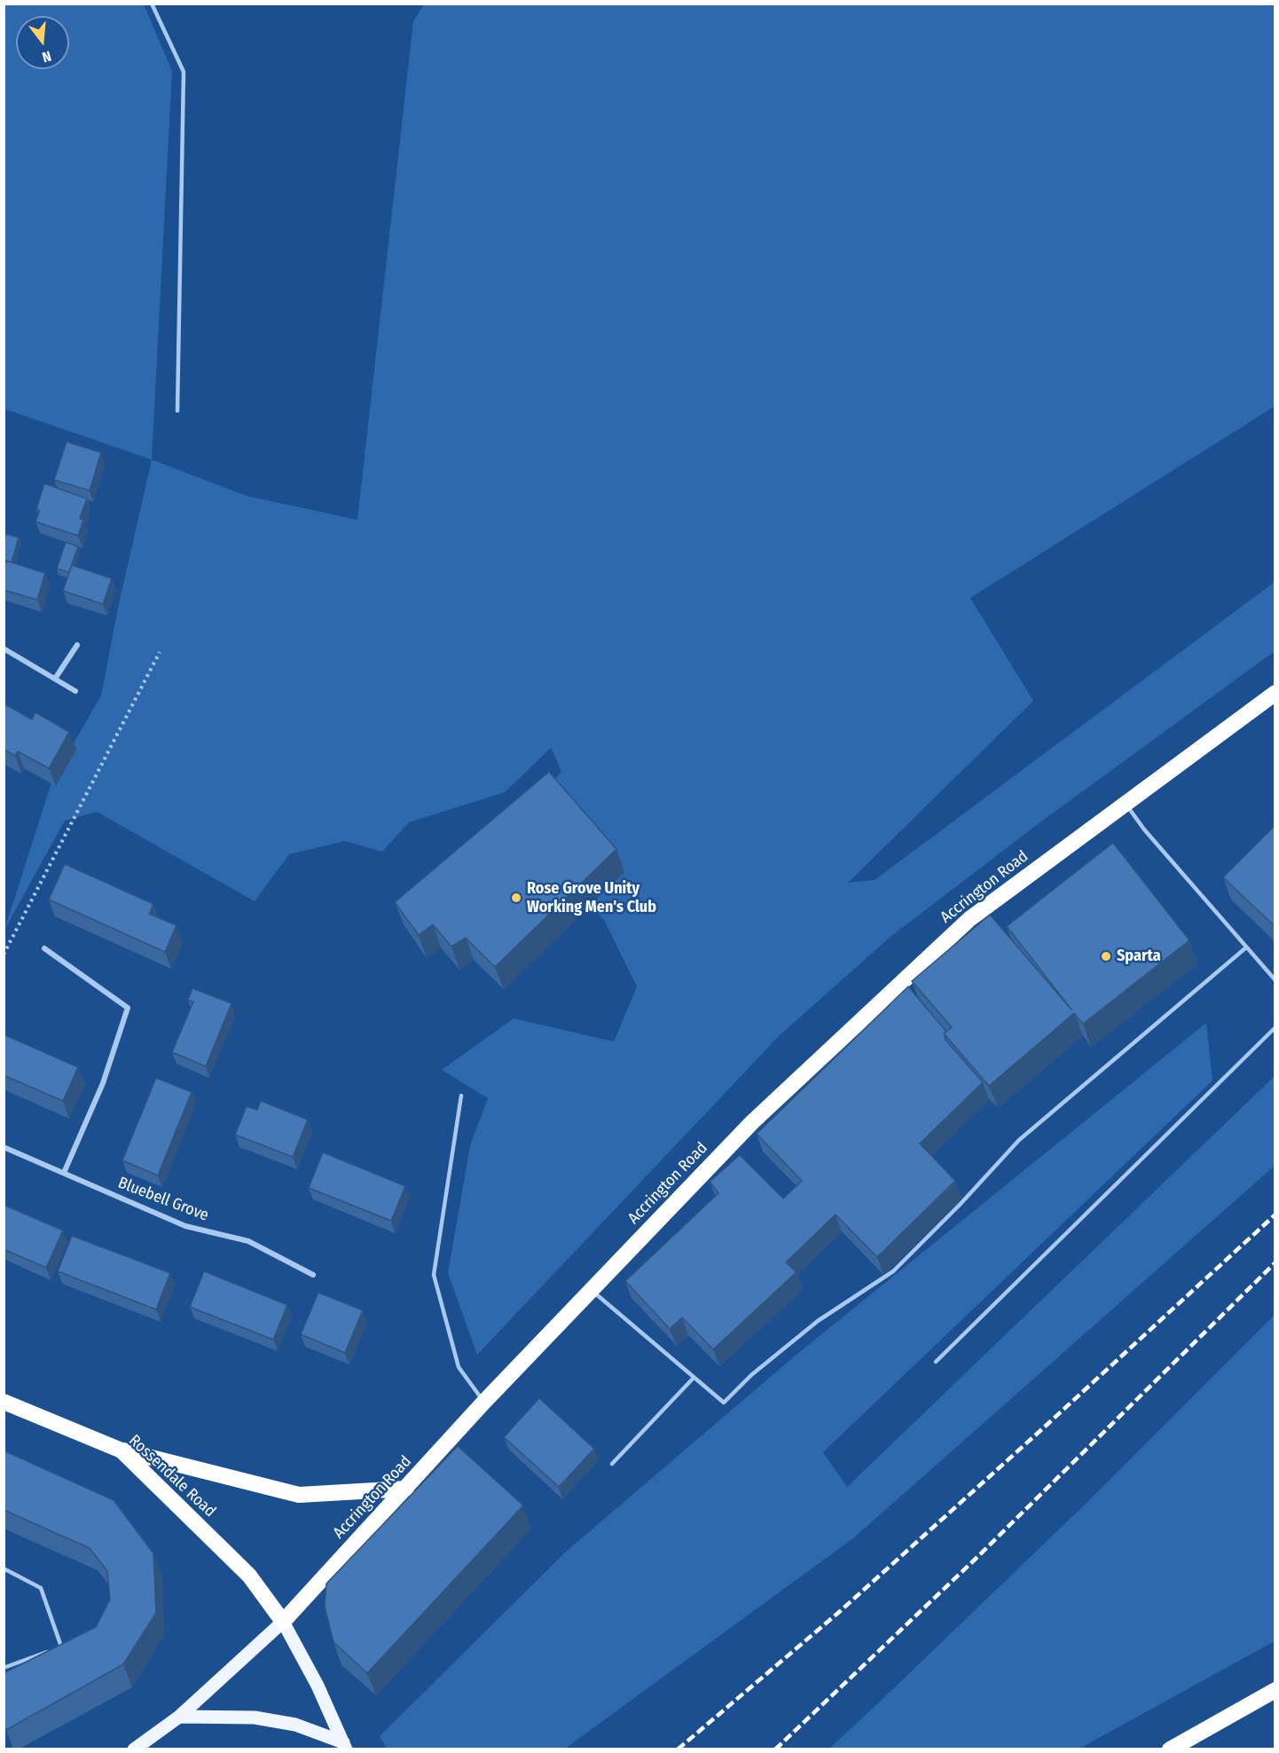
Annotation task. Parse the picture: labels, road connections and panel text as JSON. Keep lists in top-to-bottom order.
{
  "streets": {
    "highway": ["Accrington Road", "Rossendale Road"],
    "street": ["Bluebell Grove"]
  },
  "crossings": [
    ["Accrington Road", "Rossendale Road"]
  ],
  "places": ["Rose Grove Unity Working Men's Club", "Sparta"],
  "north": "bottom"
}
